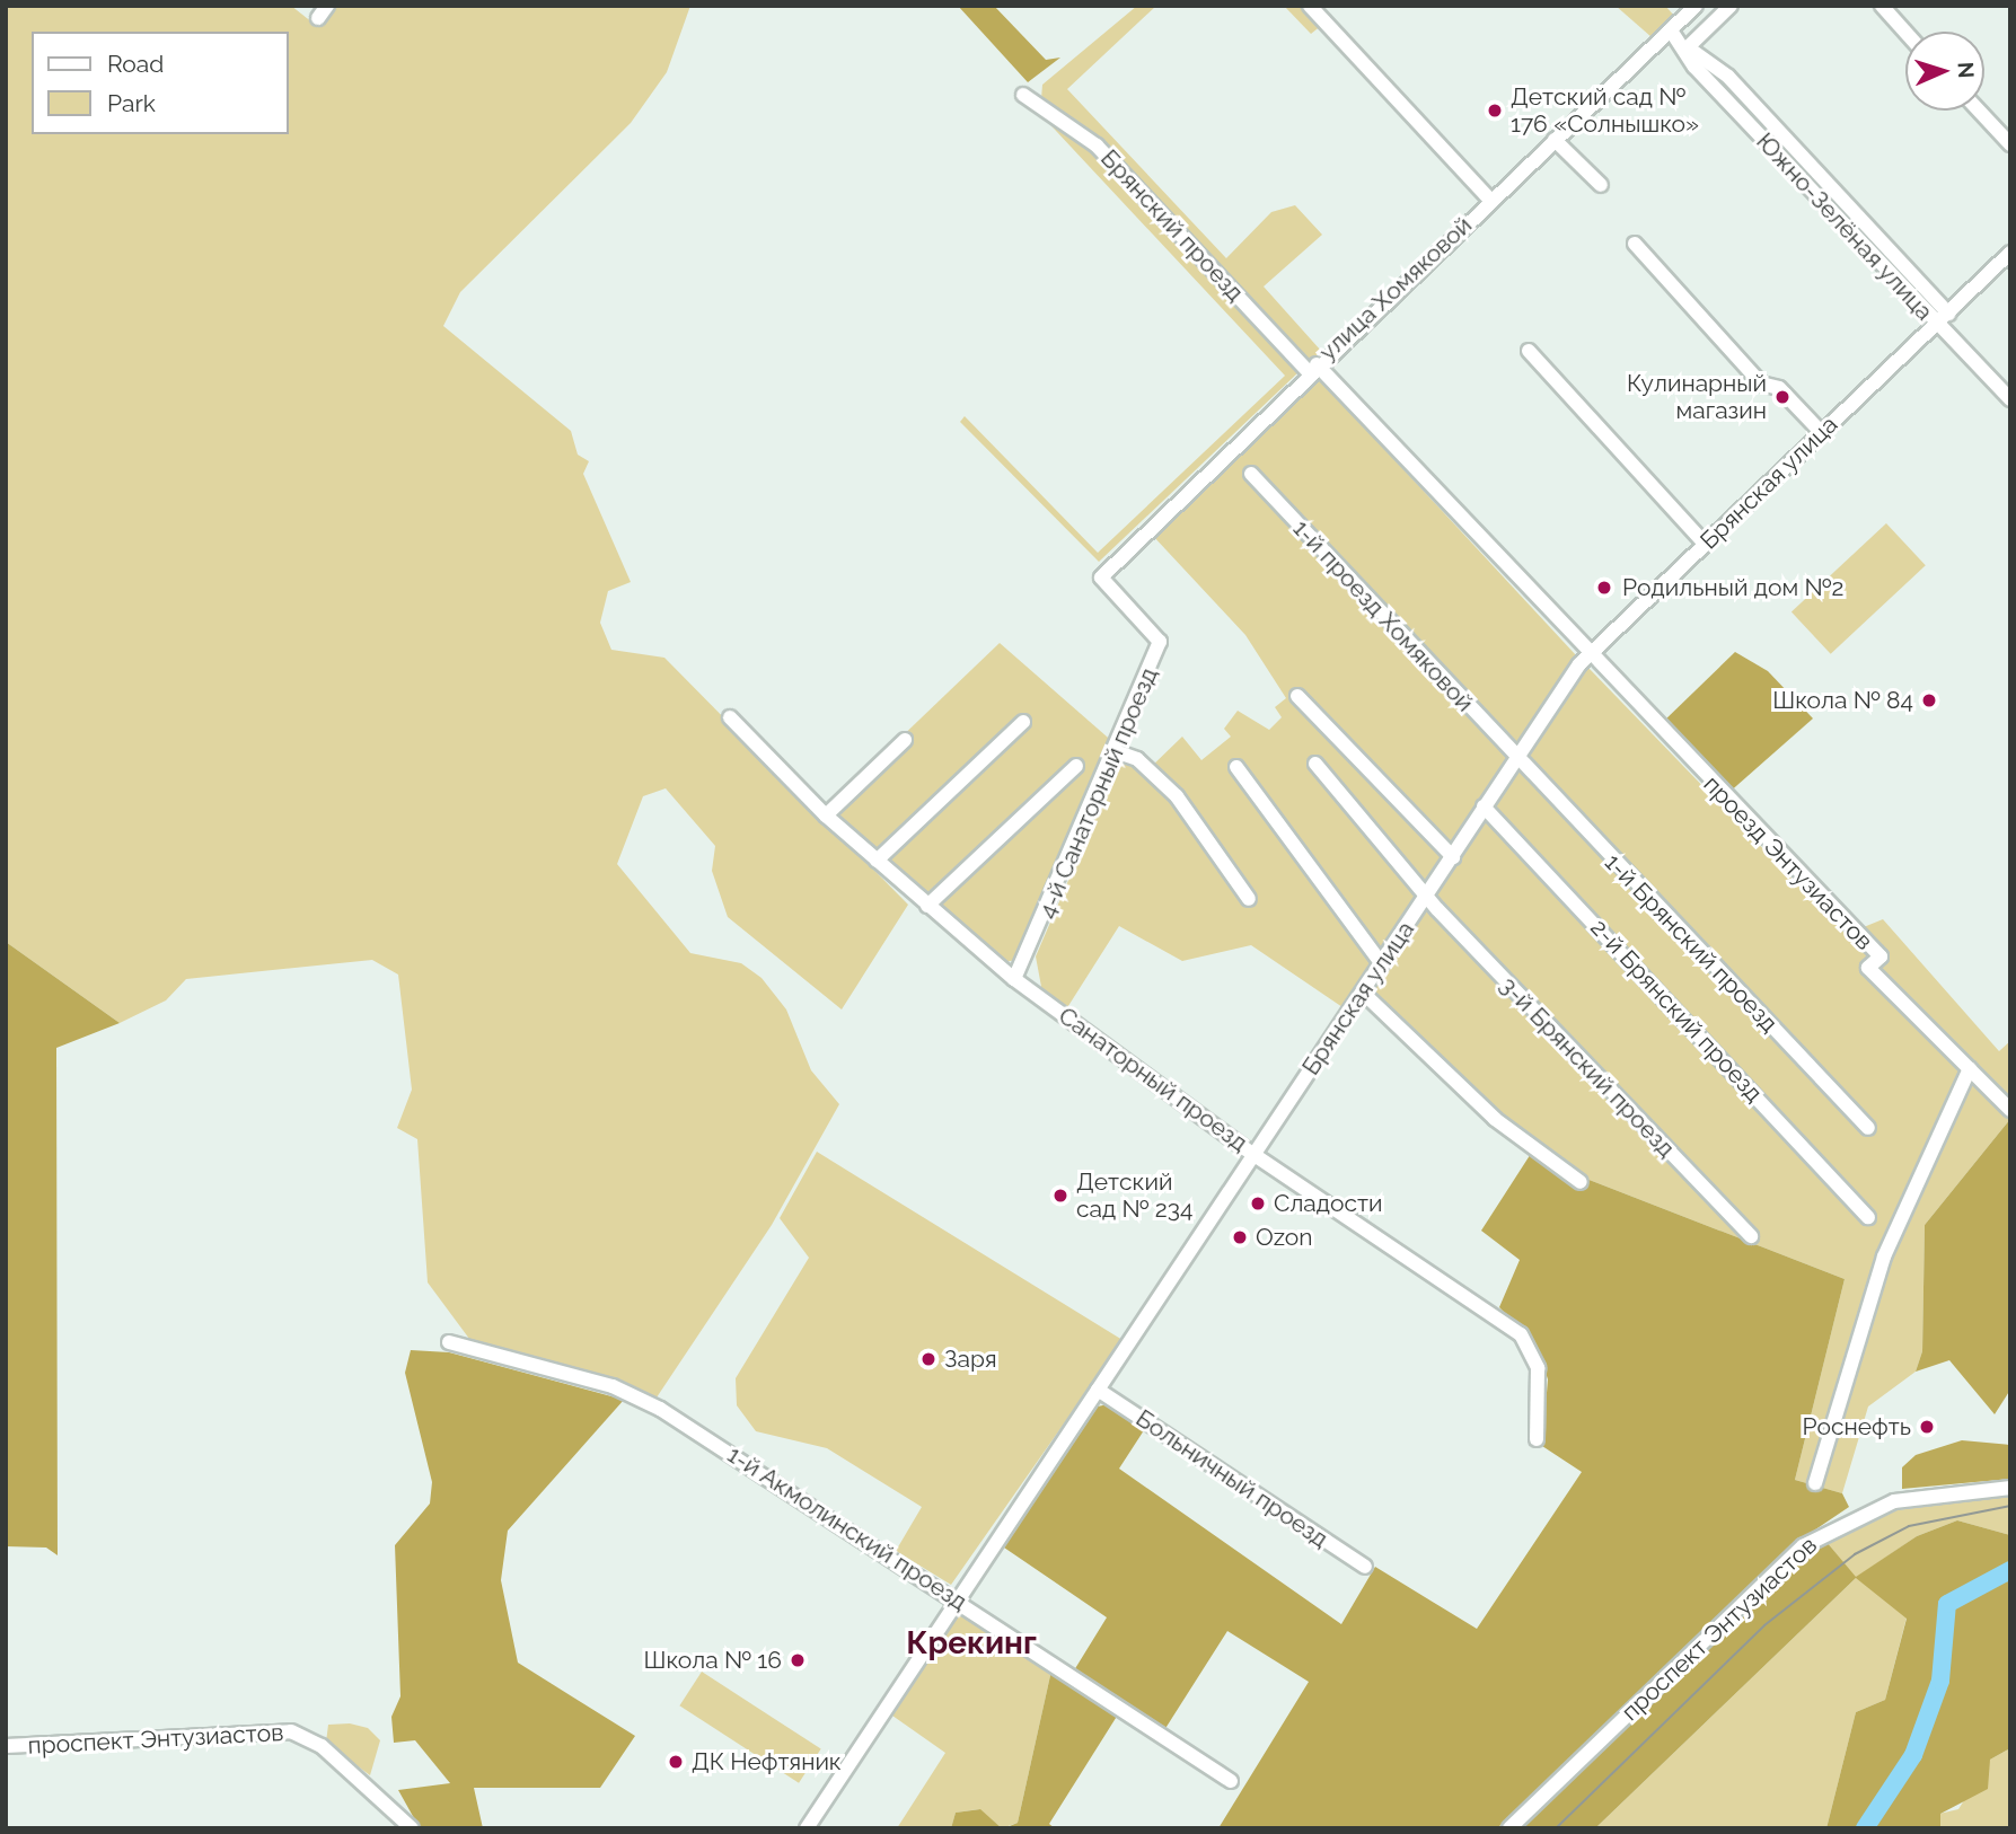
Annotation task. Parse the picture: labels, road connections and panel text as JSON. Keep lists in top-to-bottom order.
{
  "streets": {
    "street": [
      "Брянский проезд",
      "Южно-Зелёная улица",
      "улица Хомяковой",
      "Брянская улица",
      "1-й проезд Хомяковой",
      "4-й Санаторный проезд",
      "проезд Энтузиастов",
      "1-й Брянский проезд",
      "2-й Брянский проезд",
      "3-й Брянский проезд",
      "Санаторный проезд",
      "Больничный проезд",
      "1-й Акмолинский проезд",
      "проспект Энтузиастов"
    ]
  },
  "crossings": [
    ["Брянский проезд", "улица Хомяковой"],
    ["Брянский проезд", "Брянская улица"],
    ["Брянский проезд", "проезд Энтузиастов"],
    ["Южно-Зелёная улица", "улица Хомяковой"],
    ["Южно-Зелёная улица", "Брянская улица"],
    ["улица Хомяковой", "4-й Санаторный проезд"],
    ["Брянская улица", "1-й проезд Хомяковой"],
    ["Брянская улица", "проезд Энтузиастов"],
    ["Брянская улица", "1-й Брянский проезд"],
    ["Брянская улица", "2-й Брянский проезд"],
    ["Брянская улица", "3-й Брянский проезд"],
    ["Брянская улица", "Санаторный проезд"],
    ["Брянская улица", "Больничный проезд"],
    ["Брянская улица", "1-й Акмолинский проезд"],
    ["1-й проезд Хомяковой", "1-й Брянский проезд"],
    ["4-й Санаторный проезд", "Санаторный проезд"]
  ],
  "districts": ["Крекинг"],
  "places": [
    "Детский сад № 176 «Солнышко»",
    "Кулинарный магазин",
    "Родильный дом №2",
    "Школа № 84",
    "Детский сад № 234",
    "Сладости",
    "Ozon",
    "Заря",
    "Роснефть",
    "Школа № 16",
    "ДК Нефтяник"
  ],
  "legend": ["Road", "Park"],
  "north": "right"
}
